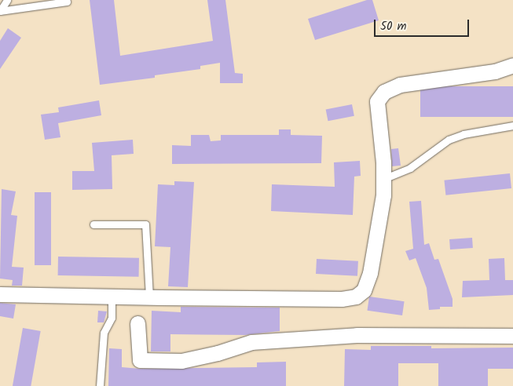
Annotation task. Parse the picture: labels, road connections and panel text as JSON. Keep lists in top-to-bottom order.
{
  "scale_bar": "50 m"
}
